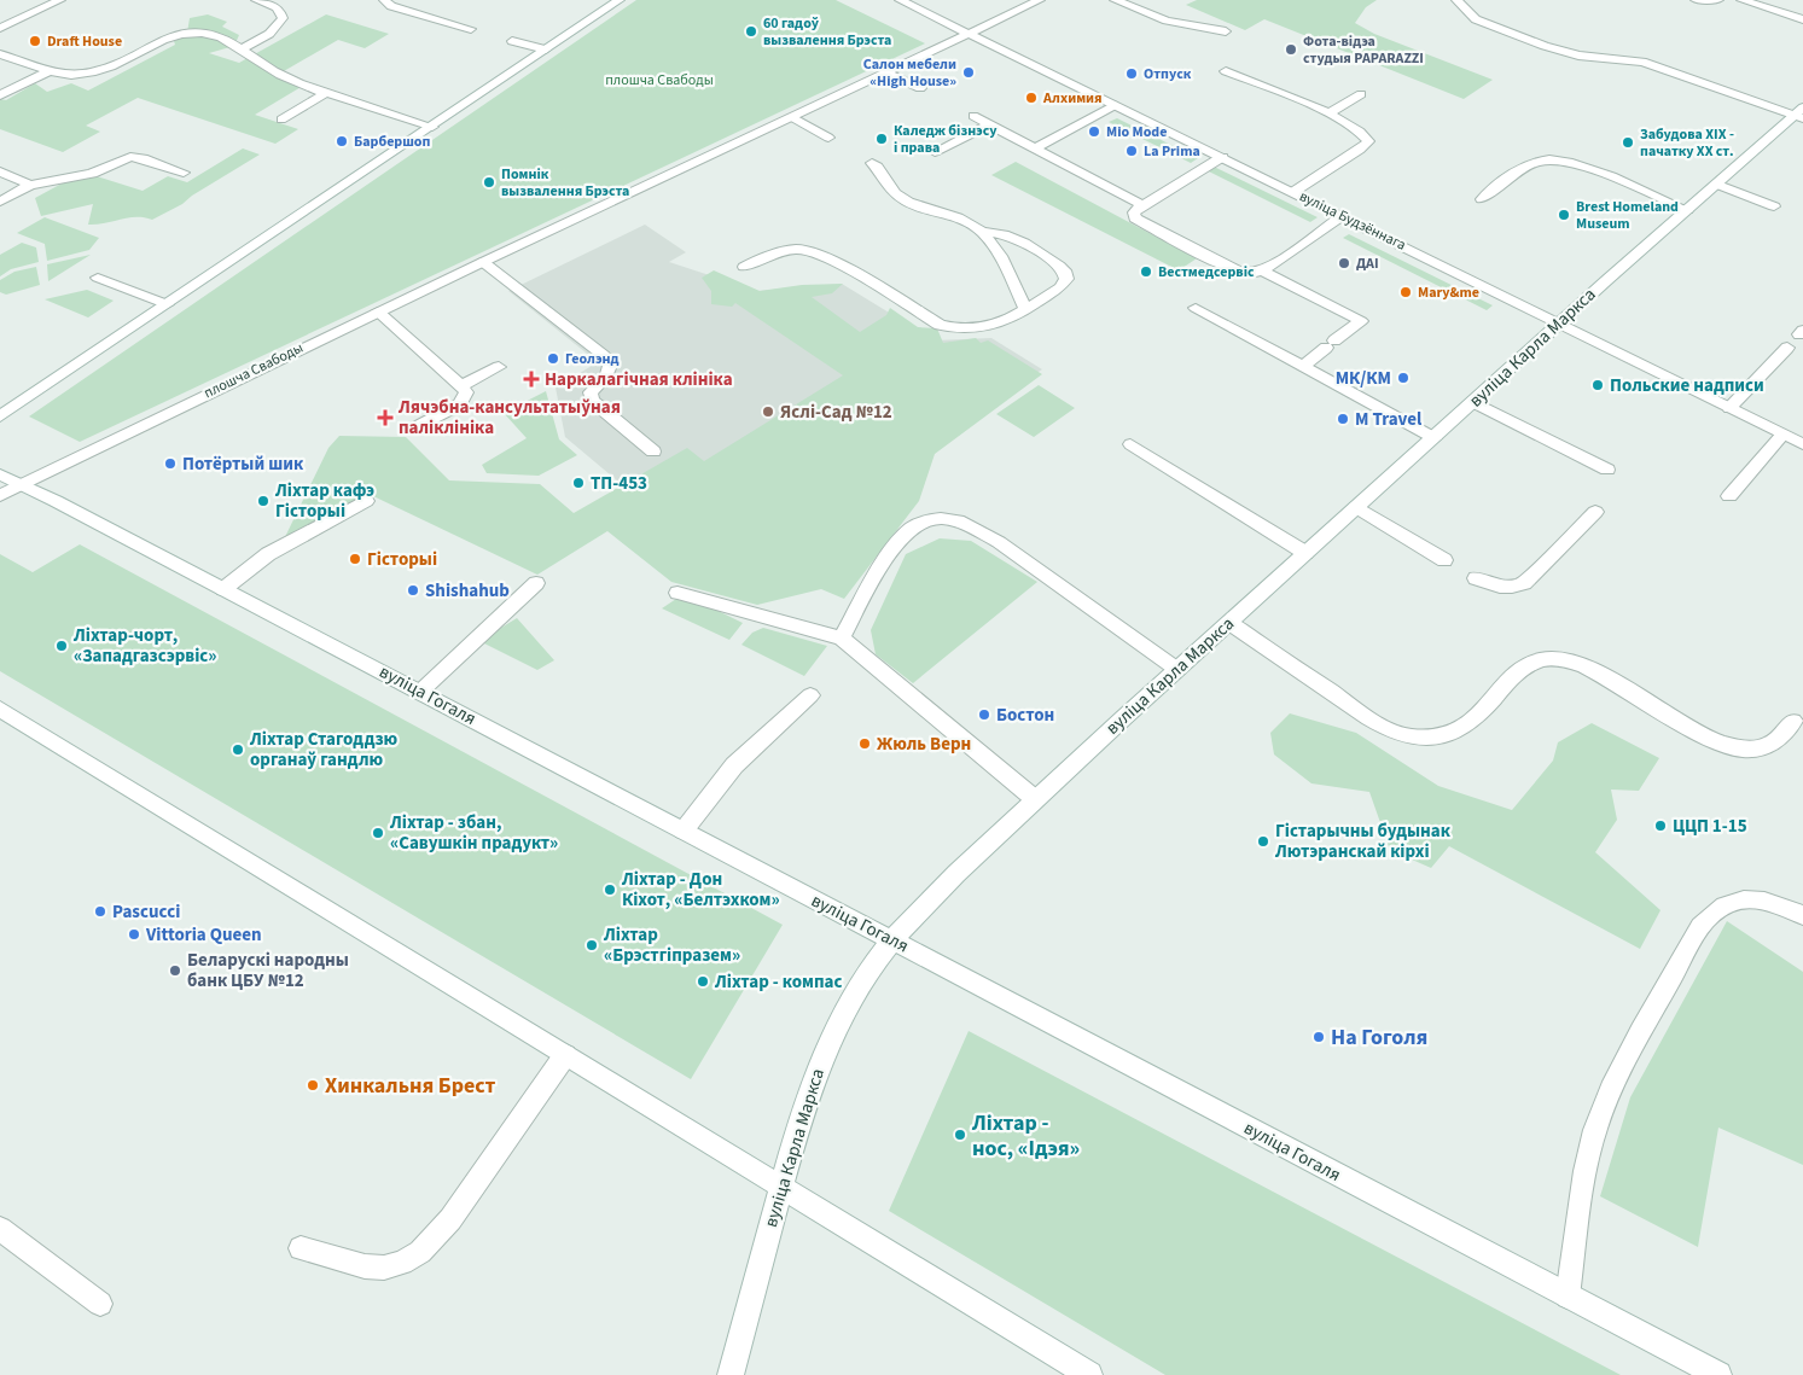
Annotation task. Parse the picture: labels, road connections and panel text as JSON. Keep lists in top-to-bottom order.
{
  "streets": {
    "street": [
      "вуліца Будзённага",
      "вуліца Карла Маркса",
      "плошча Свабоды",
      "вуліца Гогаля"
    ]
  },
  "crossings": [
    ["вуліца Будзённага", "вуліца Карла Маркса"],
    ["вуліца Будзённага", "плошча Свабоды"],
    ["вуліца Карла Маркса", "вуліца Гогаля"],
    ["плошча Свабоды", "вуліца Гогаля"]
  ],
  "parks": ["плошча Свабоды"],
  "places": {
    "other": [
      "60 гадоў вызвалення Брэста",
      "Draft House",
      "Фота-відэа студыя PAPARAZZI",
      "Салон мебели «High House»",
      "Отпуск",
      "Алхимия",
      "Mio Mode",
      "Каледж бізнэсу і права",
      "Барбершоп",
      "Забудова XIX - пачатку ХХ ст.",
      "La Prima",
      "Помнік вызвалення Брэста",
      "Brest Homeland Museum",
      "ДАІ",
      "Вестмедсервіс",
      "Mary&me",
      "Геолэнд",
      "МК/КМ",
      "Польские надписи",
      "Яслі-Сад №12",
      "M Travel",
      "Потёртый шик",
      "ТП-453",
      "Ліхтар кафэ Гісторыі",
      "Гісторыі",
      "Shishahub",
      "Ліхтар-чорт, «Западгазсэрвіс»",
      "Бостон",
      "Жюль Верн",
      "Ліхтар Стагоддзю органаў гандлю",
      "ЦЦП 1-15",
      "Ліхтар - збан, «Савушкін прадукт»",
      "Гістарычны будынак Лютэранскай кірхі",
      "Ліхтар - Дон Кіхот, «Белтэхком»",
      "Pascucci",
      "Vittoria Queen",
      "Ліхтар «Брэстгіпразем»",
      "Беларускі народны банк ЦБУ №12",
      "Ліхтар - компас",
      "На Гоголя",
      "Хинкальня Брест",
      "Ліхтар - нос, «Ідэя»"
    ],
    "health": ["Наркалагічная клініка", "Лячэбна-кансультатыўная паліклініка"]
  }
}
